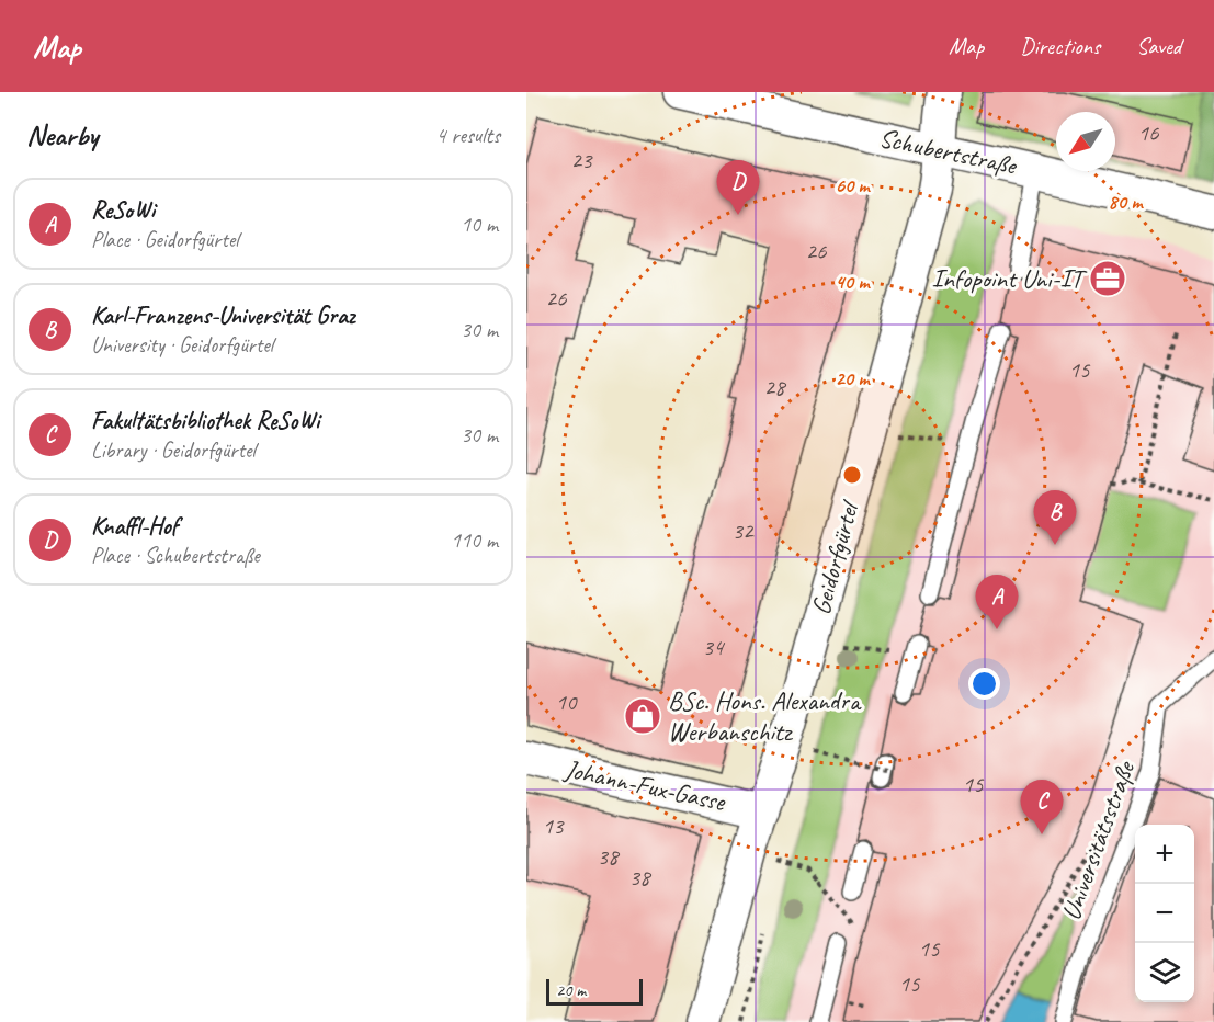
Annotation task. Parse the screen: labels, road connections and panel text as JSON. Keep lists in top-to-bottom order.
{
  "streets": {
    "street": ["Schubertstraße", "Geidorfgürtel", "Johann-Fux-Gasse"],
    "lane": ["Universitätsstraße"]
  },
  "crossings": [
    ["Schubertstraße", "Geidorfgürtel"],
    ["Geidorfgürtel", "Johann-Fux-Gasse"]
  ],
  "places": {
    "office": ["Infopoint Uni-IT"],
    "shop": ["BSc. Hons. Alexandra Werbanschitz"]
  },
  "house_numbers": [
    "16",
    "23",
    "26",
    "26",
    "15",
    "28",
    "32",
    "34",
    "10",
    "15",
    "13",
    "38",
    "38",
    "15",
    "15"
  ],
  "scale_bar": "20 m",
  "north": "bottom left",
  "page": {
    "header": "Map",
    "nav": ["Map", "Directions", "Saved"],
    "heading": ["Nearby", "4 results"],
    "pins": [
      "D",
      "B",
      "A",
      "C"
    ],
    "list": [
      {
        "mark": "A",
        "name": "ReSoWi",
        "note": "Place · Geidorfgürtel",
        "value": "10 m"
      },
      {
        "mark": "B",
        "name": "Karl-Franzens-Universität Graz",
        "note": "University · Geidorfgürtel",
        "value": "30 m"
      },
      {
        "mark": "C",
        "name": "Fakultätsbibliothek ReSoWi",
        "note": "Library · Geidorfgürtel",
        "value": "30 m"
      },
      {
        "mark": "D",
        "name": "Knaffl-Hof",
        "note": "Place · Schubertstraße",
        "value": "110 m"
      }
    ],
    "map_buttons": ["+", "−"],
    "scale": "20 m"
  },
  "rings": [
    "60 m",
    "80 m",
    "40 m",
    "20 m"
  ]
}
